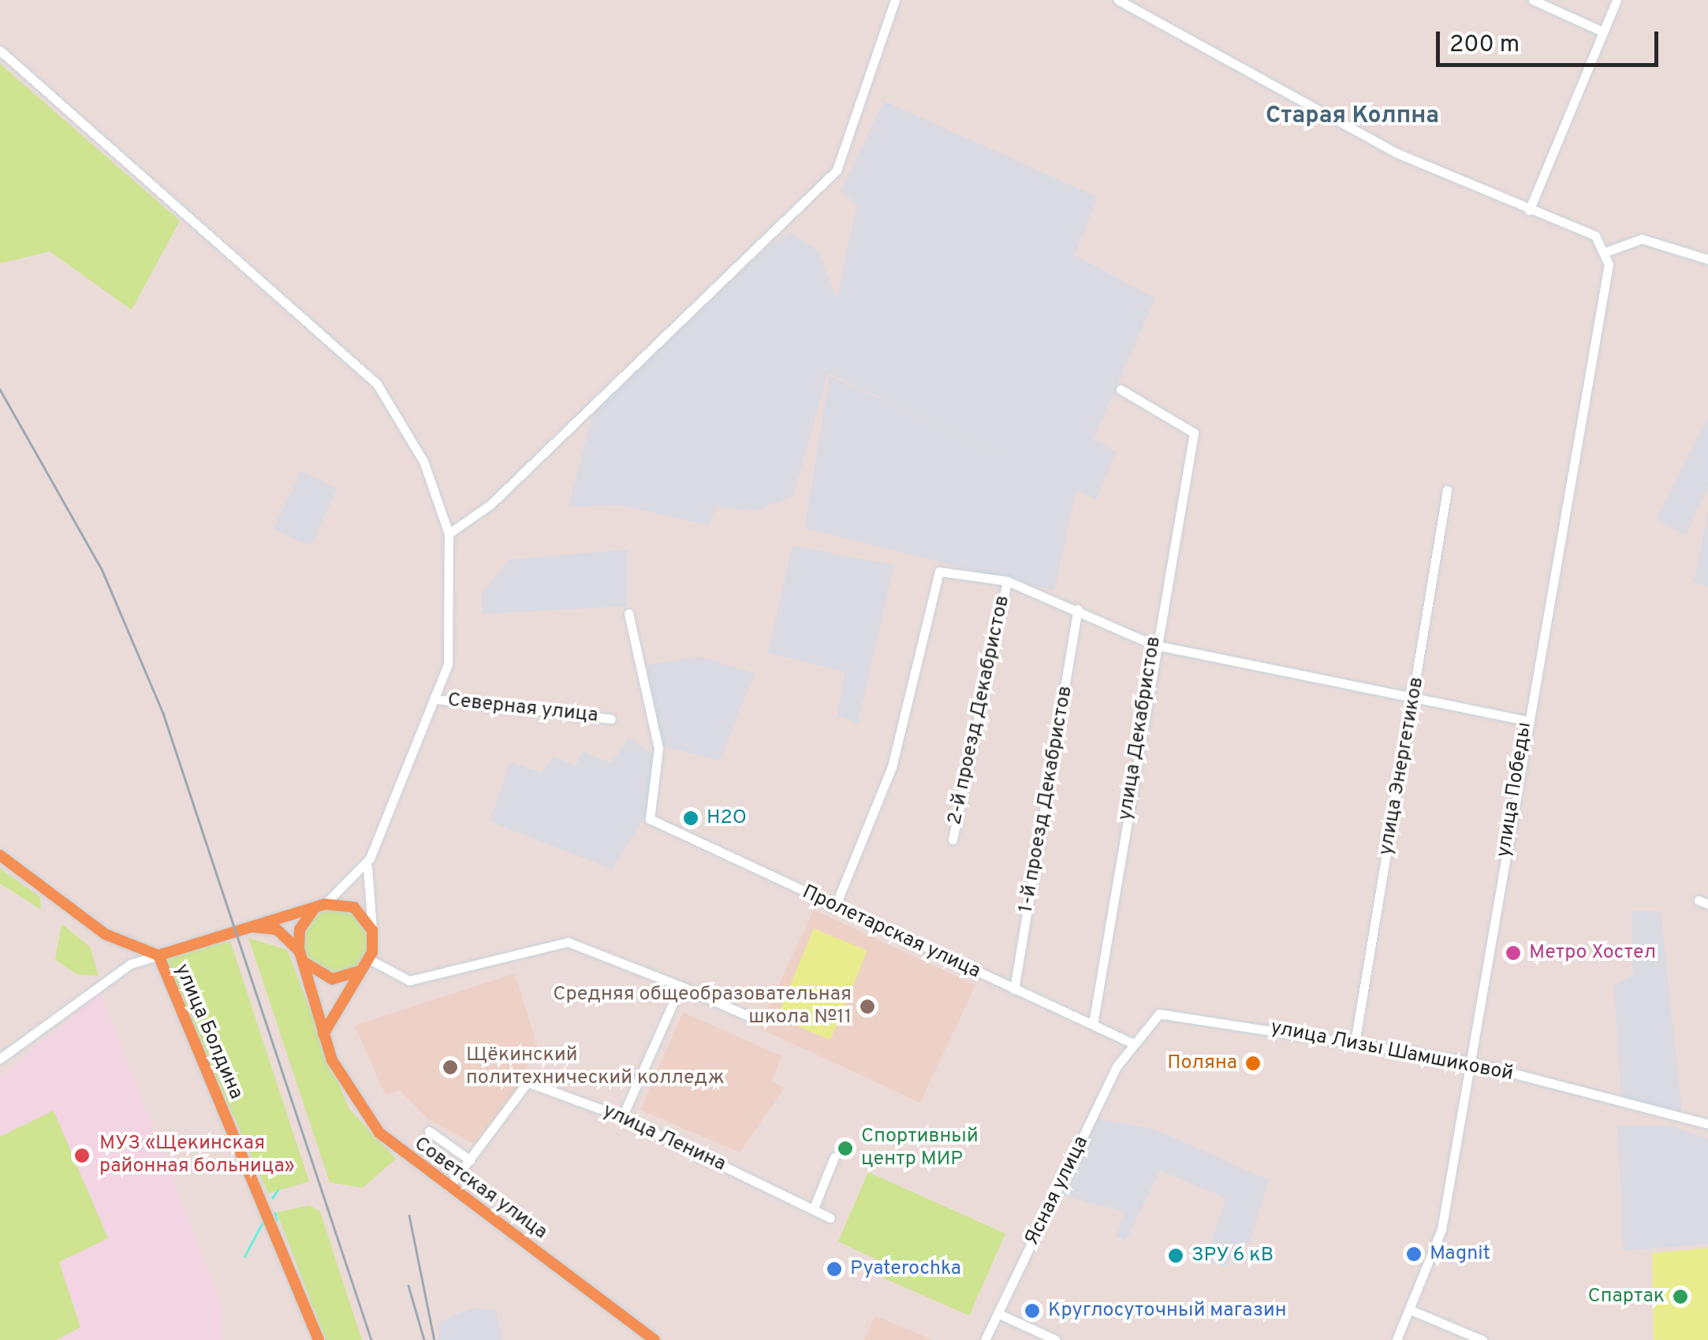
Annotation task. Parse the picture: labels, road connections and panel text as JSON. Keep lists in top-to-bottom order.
{
  "streets": {
    "main road": ["улица Болдина", "Советская улица"],
    "street": [
      "Северная улица",
      "2-й проезд Декабристов",
      "улица Декабристов",
      "улица Энергетиков",
      "улица Победы",
      "1-й проезд Декабристов",
      "Пролетарская улица",
      "улица Лизы Шамшиковой",
      "улица Ленина",
      "Ясная улица"
    ]
  },
  "crossings": [
    ["улица Декабристов", "Пролетарская улица"],
    ["улица Энергетиков", "улица Лизы Шамшиковой"],
    ["улица Победы", "улица Лизы Шамшиковой"],
    ["1-й проезд Декабристов", "Пролетарская улица"],
    ["Пролетарская улица", "улица Лизы Шамшиковой"],
    ["Пролетарская улица", "Ясная улица"],
    ["улица Лизы Шамшиковой", "Ясная улица"],
    ["улица Ленина", "Советская улица"]
  ],
  "districts": ["Старая Колпна"],
  "places": [
    "Н2О",
    "Метро Хостел",
    "Средняя общеобразовательная школа №11",
    "Поляна",
    "Щёкинский политехнический колледж",
    "Спортивный центр МИР",
    "МУЗ «Щекинская районная больница»",
    "Magnit",
    "ЗРУ 6 кВ",
    "Pyaterochka",
    "Спартак",
    "Круглосуточный магазин"
  ],
  "scale_bar": "200 m"
}
